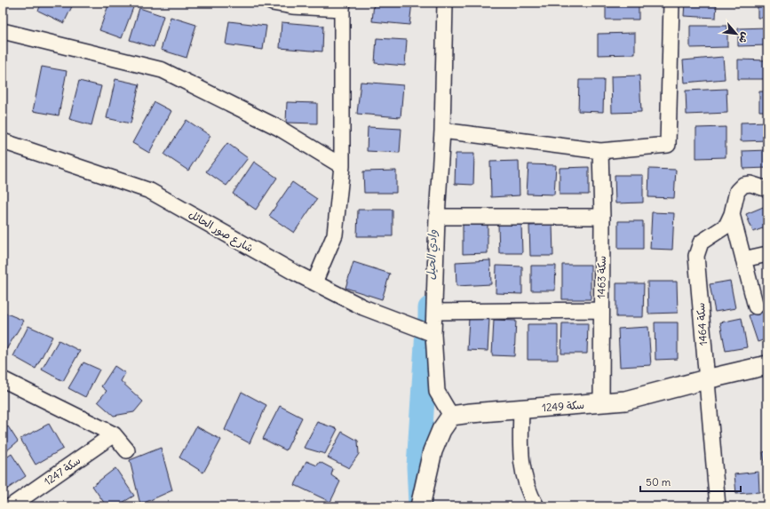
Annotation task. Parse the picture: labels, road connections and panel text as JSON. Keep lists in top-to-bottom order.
{
  "streets": {
    "street": [
      "شارع صور الحائل",
      "سكة 1463",
      "سكة 1464",
      "سكة 1249",
      "سكة 1247"
    ]
  },
  "crossings": [
    ["سكة 1463", "سكة 1249"],
    ["سكة 1464", "سكة 1249"]
  ],
  "water": ["وادي الحيل"],
  "scale_bar": "50 m",
  "north": "bottom right"
}
